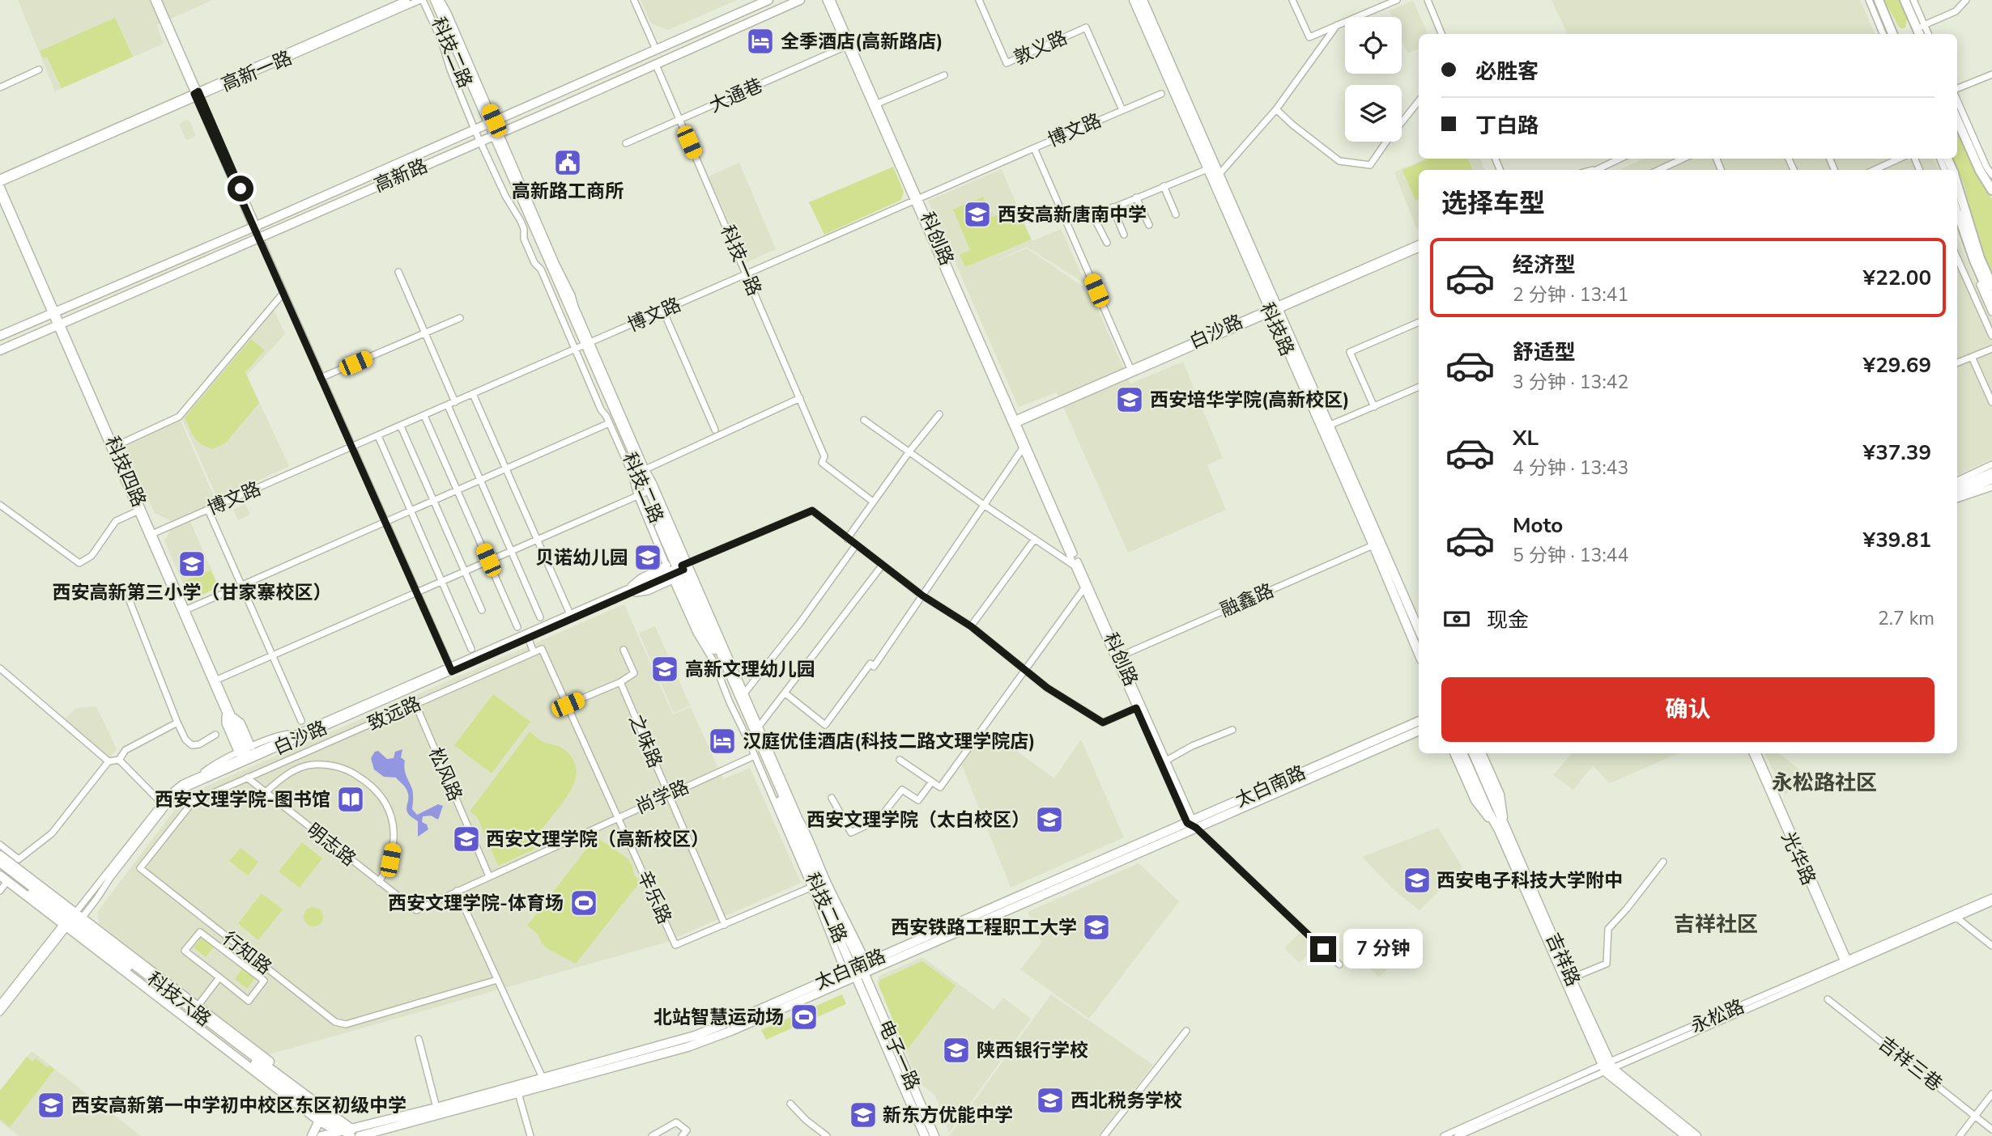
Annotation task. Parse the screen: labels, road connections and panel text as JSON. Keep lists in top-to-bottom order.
{
  "streets": {
    "main road": [
      "科技二路",
      "高新路",
      "科技路",
      "太白南路",
      "吉祥路",
      "科技六路",
      "电子一路"
    ],
    "street": [
      "敦义路",
      "高新一路",
      "大通巷",
      "博文路",
      "科创路",
      "科技一路",
      "白沙路",
      "科技四路",
      "融鑫路",
      "致远路",
      "之味路",
      "松风路",
      "尚学路",
      "明志路",
      "光华路",
      "辛乐路",
      "行知路",
      "永松路",
      "吉祥三巷"
    ]
  },
  "crossings": [
    ["敦义路", "博文路"],
    ["科技二路", "博文路"],
    ["科技二路", "高新路"],
    ["科技二路", "白沙路"],
    ["科技二路", "太白南路"],
    ["科技二路", "辛乐路"],
    ["科技二路", "电子一路"],
    ["高新一路", "科技四路"],
    ["大通巷", "科创路"],
    ["大通巷", "科技一路"],
    ["博文路", "科创路"],
    ["博文路", "科技一路"],
    ["博文路", "科技四路"],
    ["高新路", "科技一路"],
    ["高新路", "科技四路"],
    ["科创路", "白沙路"],
    ["科创路", "融鑫路"],
    ["科创路", "太白南路"],
    ["科技路", "白沙路"],
    ["科技路", "融鑫路"],
    ["白沙路", "科技四路"],
    ["白沙路", "科技六路"],
    ["致远路", "松风路"],
    ["致远路", "明志路"],
    ["致远路", "辛乐路"],
    ["致远路", "行知路"],
    ["之味路", "尚学路"],
    ["之味路", "辛乐路"],
    ["松风路", "尚学路"],
    ["太白南路", "科技六路"],
    ["太白南路", "电子一路"],
    ["尚学路", "明志路"],
    ["尚学路", "辛乐路"],
    ["明志路", "行知路"],
    ["光华路", "永松路"],
    ["吉祥路", "永松路"]
  ],
  "districts": ["永松路社区", "吉祥社区"],
  "places": {
    "hotel": ["全季酒店(高新路店)", "汉庭优佳酒店(科技二路文理学院店)"],
    "public building": ["高新路工商所"],
    "school or university": [
      "西安高新唐南中学",
      "西安培华学院(高新校区)",
      "贝诺幼儿园",
      "西安高新第三小学（甘家寨校区）",
      "高新文理幼儿园",
      "西安文理学院（太白校区）",
      "西安文理学院（高新校区）",
      "西安电子科技大学附中",
      "西安铁路工程职工大学",
      "陕西银行学校",
      "西北税务学校",
      "西安高新第一中学初中校区东区初级中学",
      "新东方优能中学"
    ],
    "library": ["西安文理学院-图书馆"],
    "sports": ["西安文理学院-体育场", "北站智慧运动场"]
  },
  "page": {
    "banner": ["必胜客", "丁白路"],
    "heading": "选择车型",
    "list": [
      {
        "name": "经济型",
        "note": "2 分钟 · 13:41",
        "value": "¥22.00"
      },
      {
        "name": "舒适型",
        "note": "3 分钟 · 13:42",
        "value": "¥29.69"
      },
      {
        "name": "XL",
        "note": "4 分钟 · 13:43",
        "value": "¥37.39"
      },
      {
        "name": "Moto",
        "note": "5 分钟 · 13:44",
        "value": "¥39.81"
      }
    ],
    "pay": ["现金", "2.7 km"],
    "buttons": "确认",
    "bubble": "7 分钟"
  }
}
